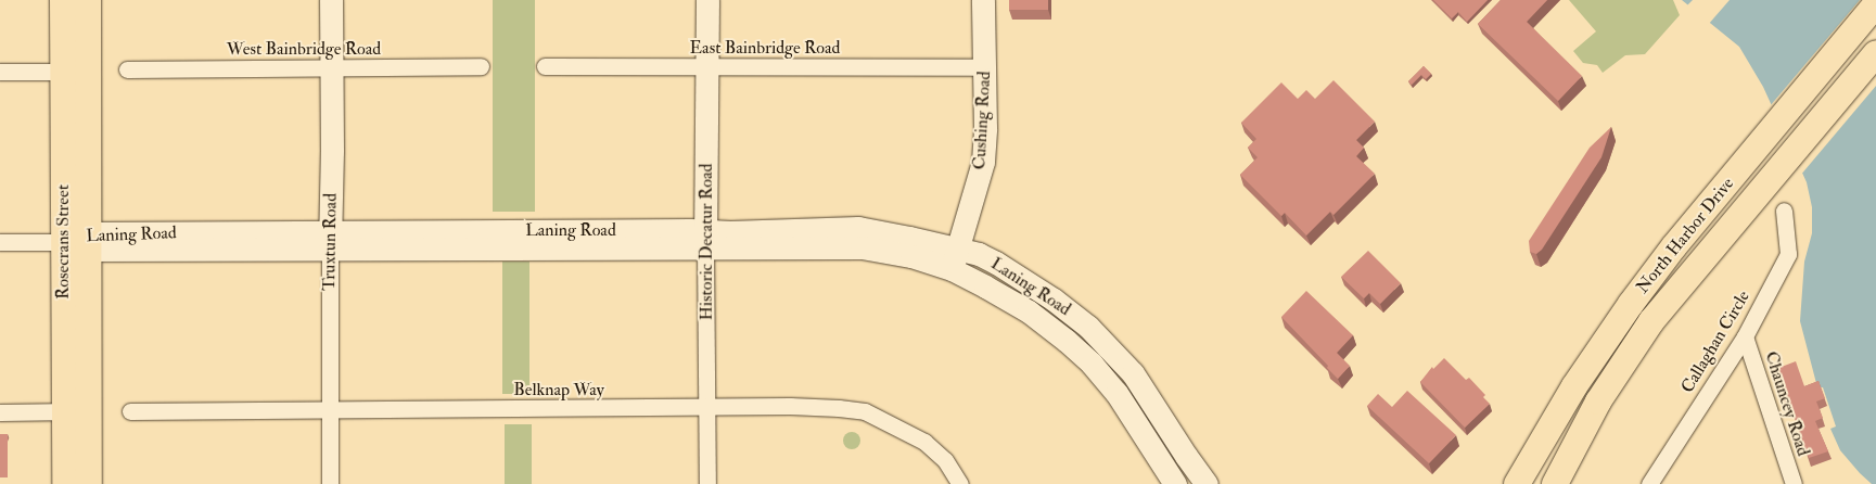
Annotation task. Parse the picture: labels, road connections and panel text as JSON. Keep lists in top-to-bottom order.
{
  "streets": {
    "main road": ["North Harbor Drive", "Rosecrans Street"],
    "street": [
      "East Bainbridge Road",
      "West Bainbridge Road",
      "Cushing Road",
      "Laning Road",
      "Truxtun Road",
      "Historic Decatur Road",
      "Callaghan Circle",
      "Belknap Way",
      "Chauncey Road"
    ]
  },
  "crossings": [
    ["East Bainbridge Road", "Cushing Road"],
    ["East Bainbridge Road", "Historic Decatur Road"],
    ["West Bainbridge Road", "Truxtun Road"],
    ["Cushing Road", "Laning Road"],
    ["Laning Road", "Rosecrans Street"],
    ["Laning Road", "Truxtun Road"],
    ["Laning Road", "Historic Decatur Road"],
    ["Truxtun Road", "Belknap Way"],
    ["Historic Decatur Road", "Belknap Way"],
    ["Callaghan Circle", "Chauncey Road"]
  ]
}
